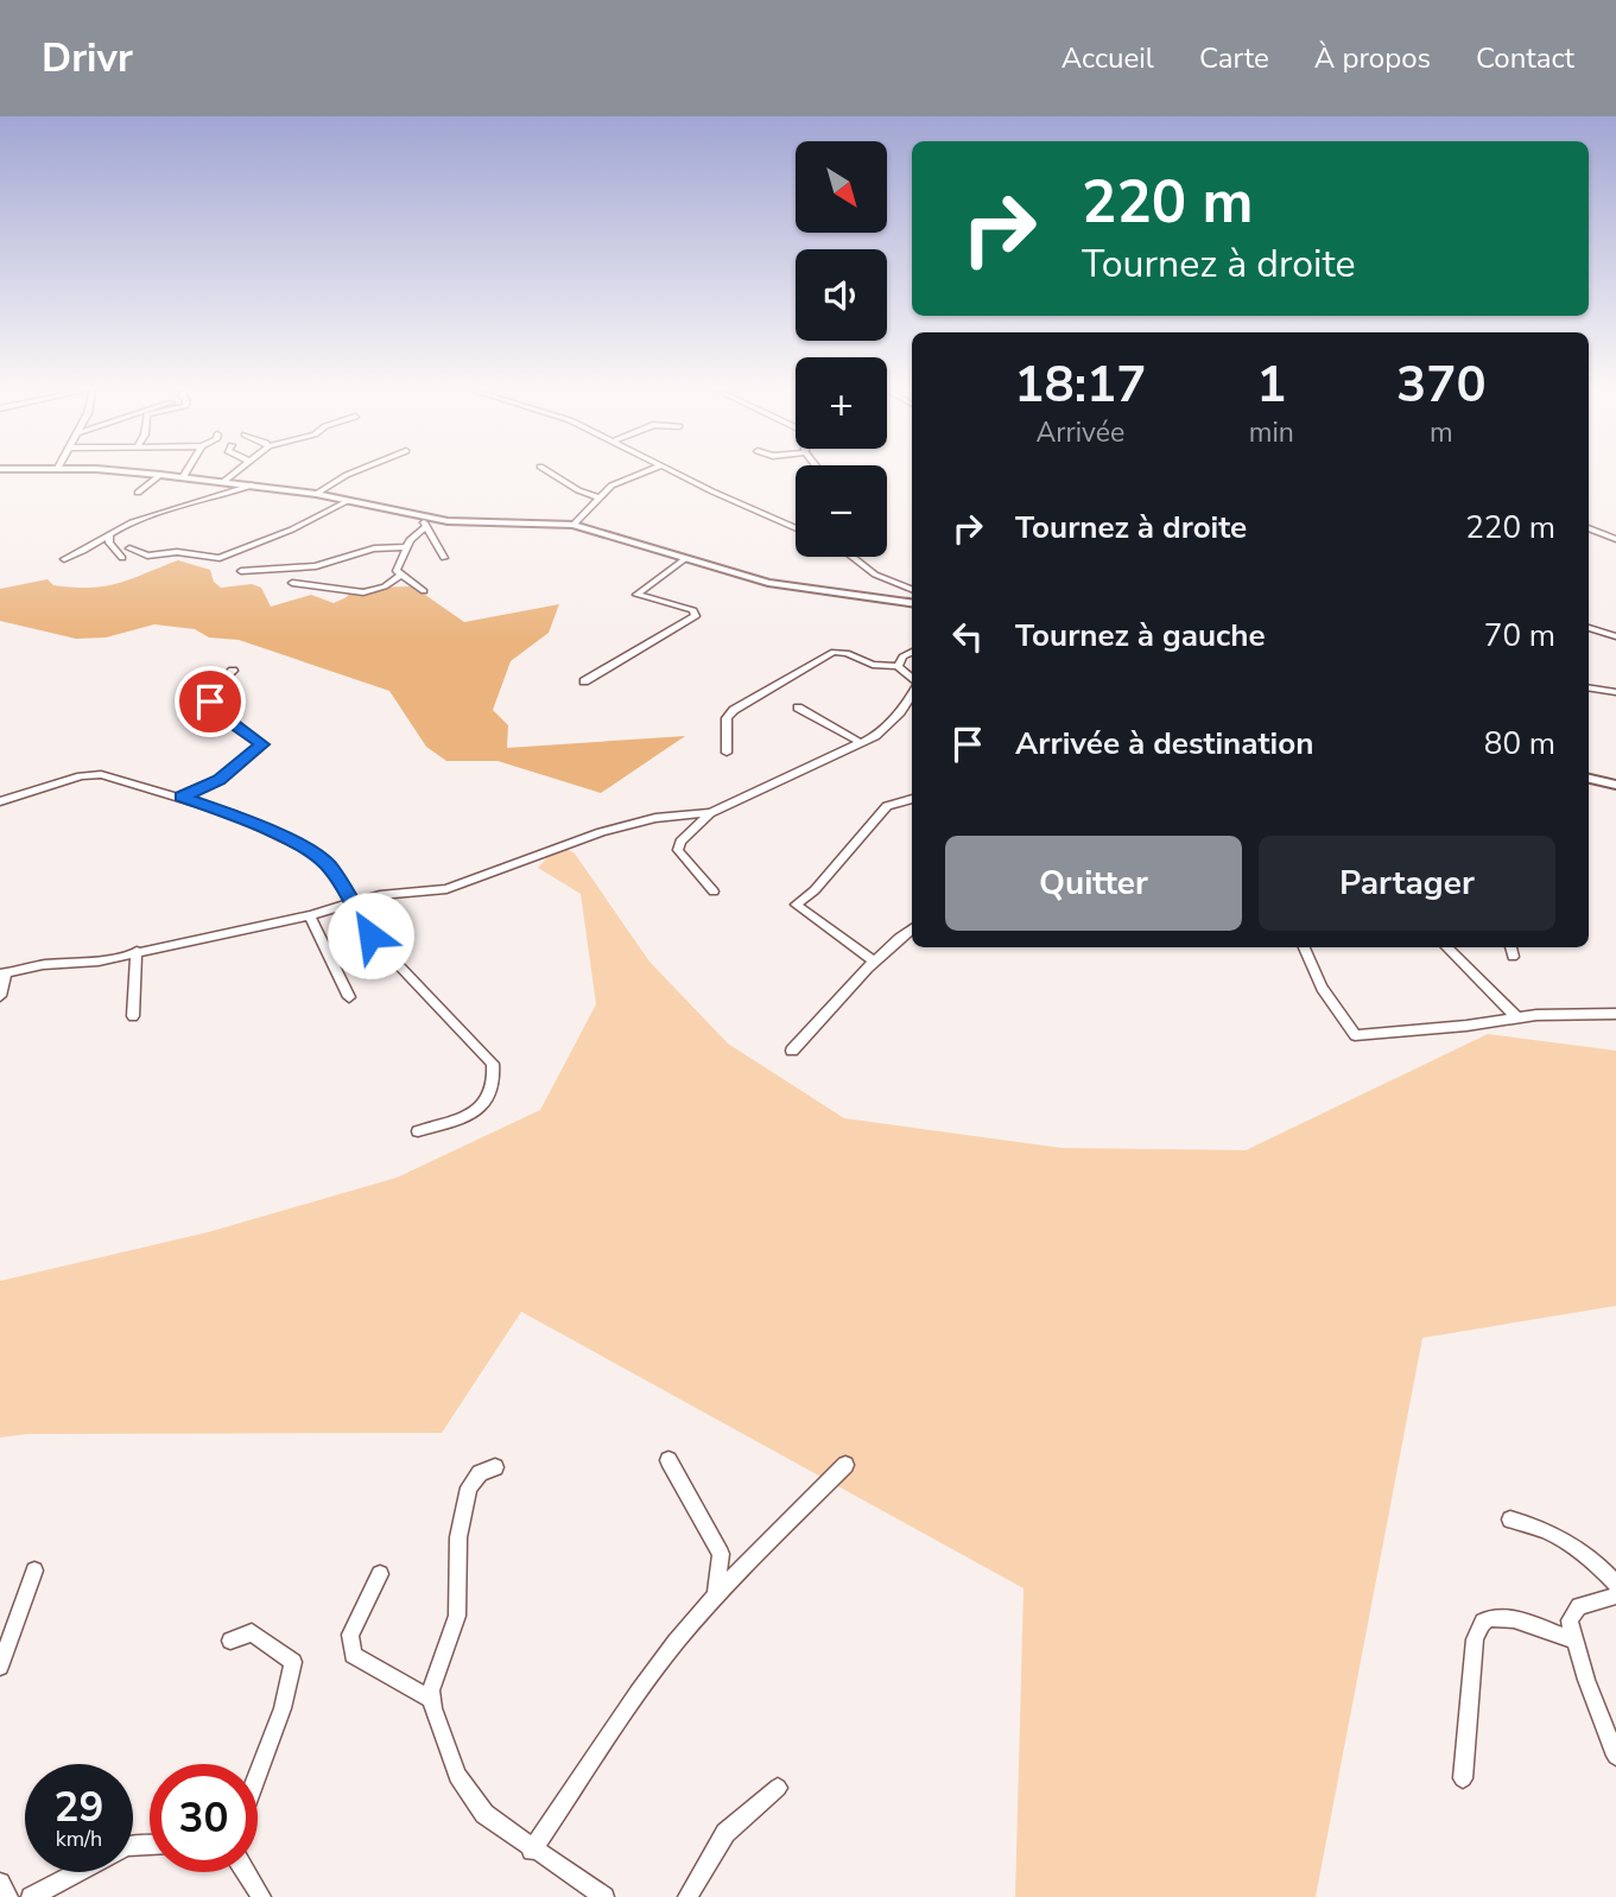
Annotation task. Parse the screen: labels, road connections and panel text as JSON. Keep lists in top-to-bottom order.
{
  "north": "bottom right",
  "page": {
    "header": "Drivr",
    "nav": [
      "Accueil",
      "Carte",
      "À propos",
      "Contact"
    ],
    "map_buttons": ["+", "−"],
    "turn": ["220 m", "Tournez à droite"],
    "eta": [
      "18:17",
      "Arrivée",
      "1",
      "min",
      "370",
      "m"
    ],
    "list": [
      {
        "name": "Tournez à droite",
        "value": "220 m"
      },
      {
        "name": "Tournez à gauche",
        "value": "70 m"
      },
      {
        "name": "Arrivée à destination",
        "value": "80 m"
      }
    ],
    "buttons": ["Quitter", "Partager"],
    "speed": "29 km/h",
    "limit": "30"
  }
}
